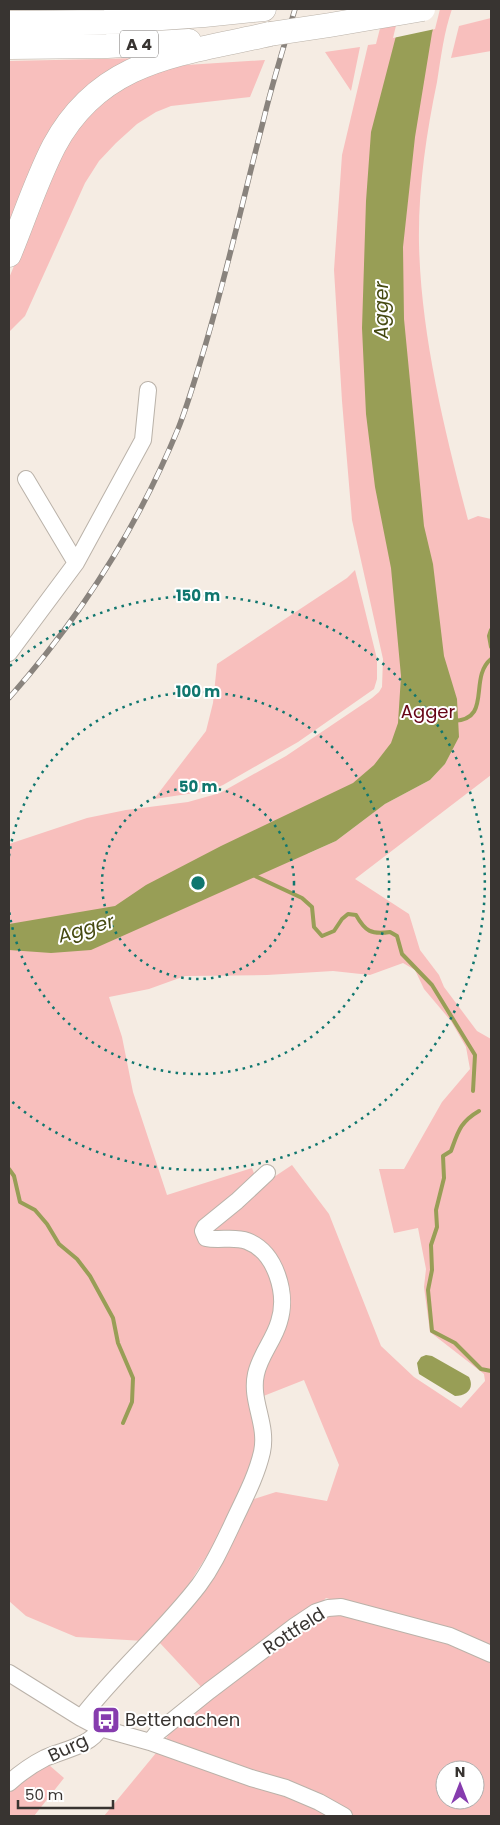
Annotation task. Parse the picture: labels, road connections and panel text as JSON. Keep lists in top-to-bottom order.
{
  "streets": {
    "highway": ["A 4"],
    "street": ["Rottfeld", "Burg"]
  },
  "crossings": [
    ["Rottfeld", "Burg"]
  ],
  "water": ["Agger"],
  "parks": ["Agger"],
  "places": {
    "bus stop": ["Bettenachen"]
  },
  "scale_bar": "50 m",
  "north": "top",
  "rings": ["150 m", "100 m", "50 m"]
}
